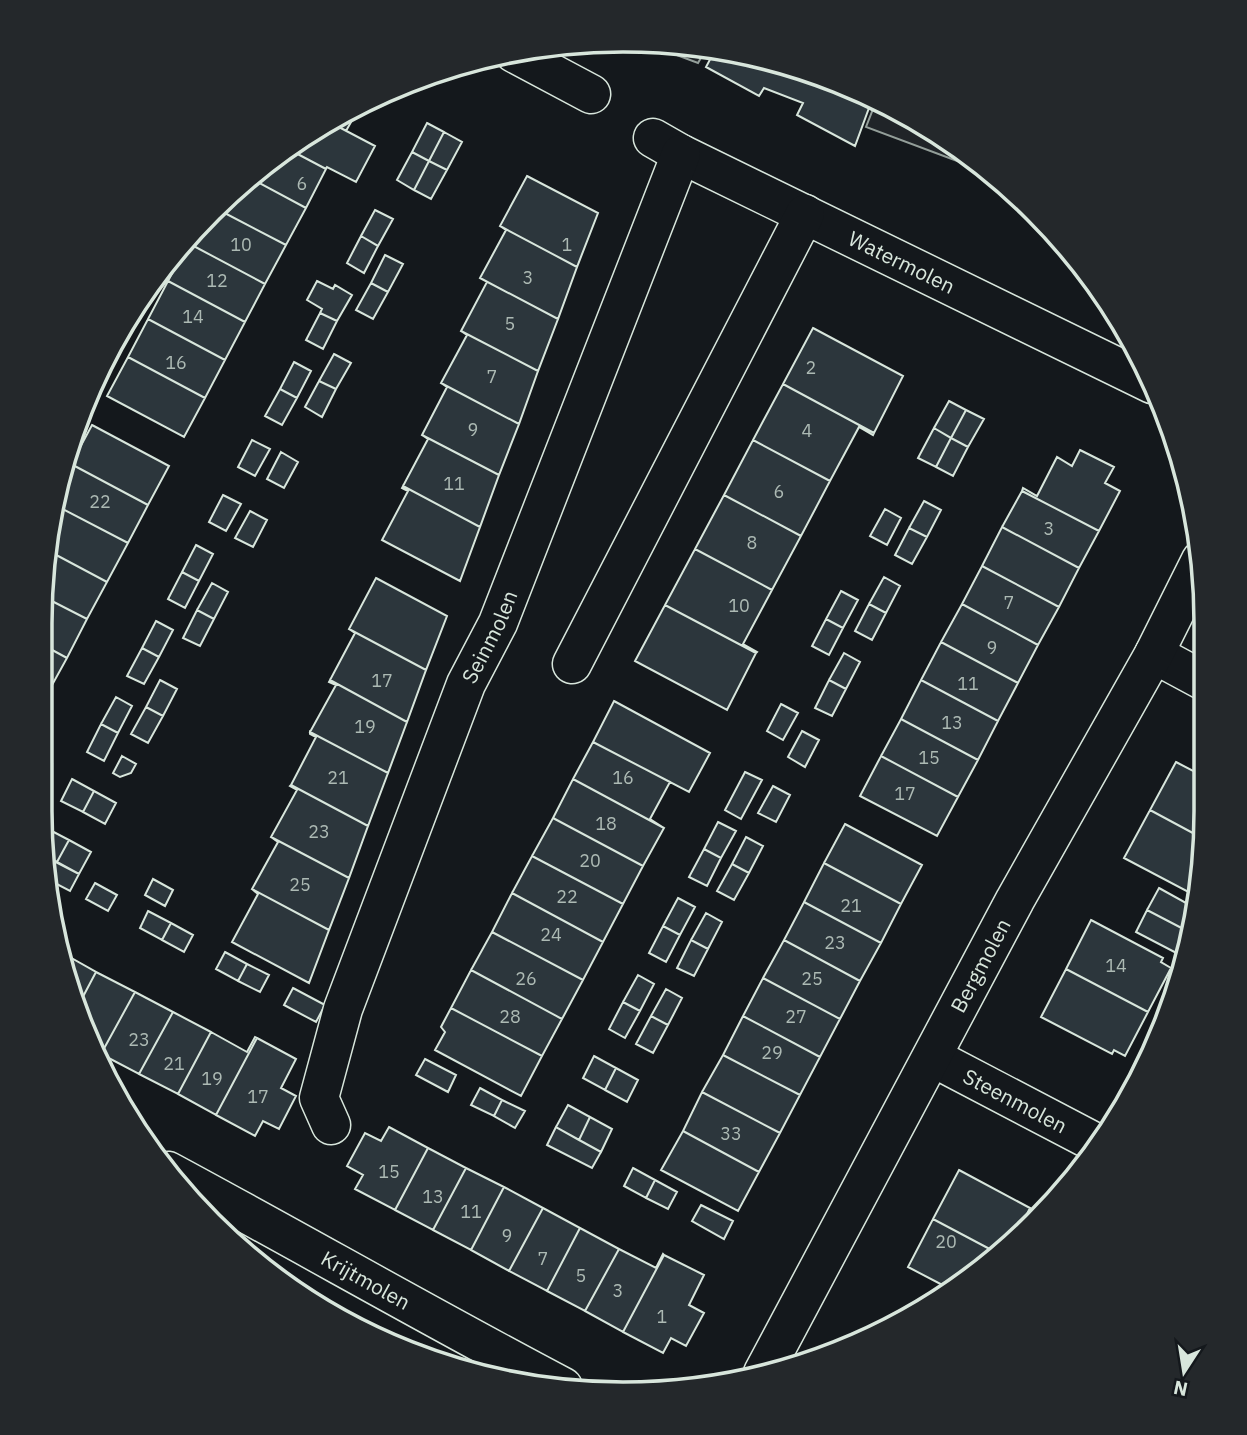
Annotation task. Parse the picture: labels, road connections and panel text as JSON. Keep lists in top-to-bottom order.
{
  "streets": {
    "street": [
      "Watermolen",
      "Seinmolen",
      "Bergmolen",
      "Steenmolen",
      "Krijtmolen"
    ]
  },
  "crossings": [
    ["Watermolen", "Seinmolen"],
    ["Bergmolen", "Steenmolen"]
  ],
  "house_numbers": [
    "6",
    "10",
    "1",
    "3",
    "12",
    "14",
    "5",
    "16",
    "2",
    "7",
    "9",
    "4",
    "11",
    "6",
    "22",
    "3",
    "8",
    "7",
    "10",
    "9",
    "17",
    "11",
    "13",
    "19",
    "15",
    "21",
    "16",
    "17",
    "18",
    "23",
    "20",
    "25",
    "22",
    "21",
    "24",
    "23",
    "14",
    "26",
    "25",
    "28",
    "27",
    "23",
    "29",
    "21",
    "19",
    "17",
    "33",
    "15",
    "13",
    "11",
    "9",
    "20",
    "7",
    "5",
    "3",
    "1"
  ],
  "north": "bottom"
}
